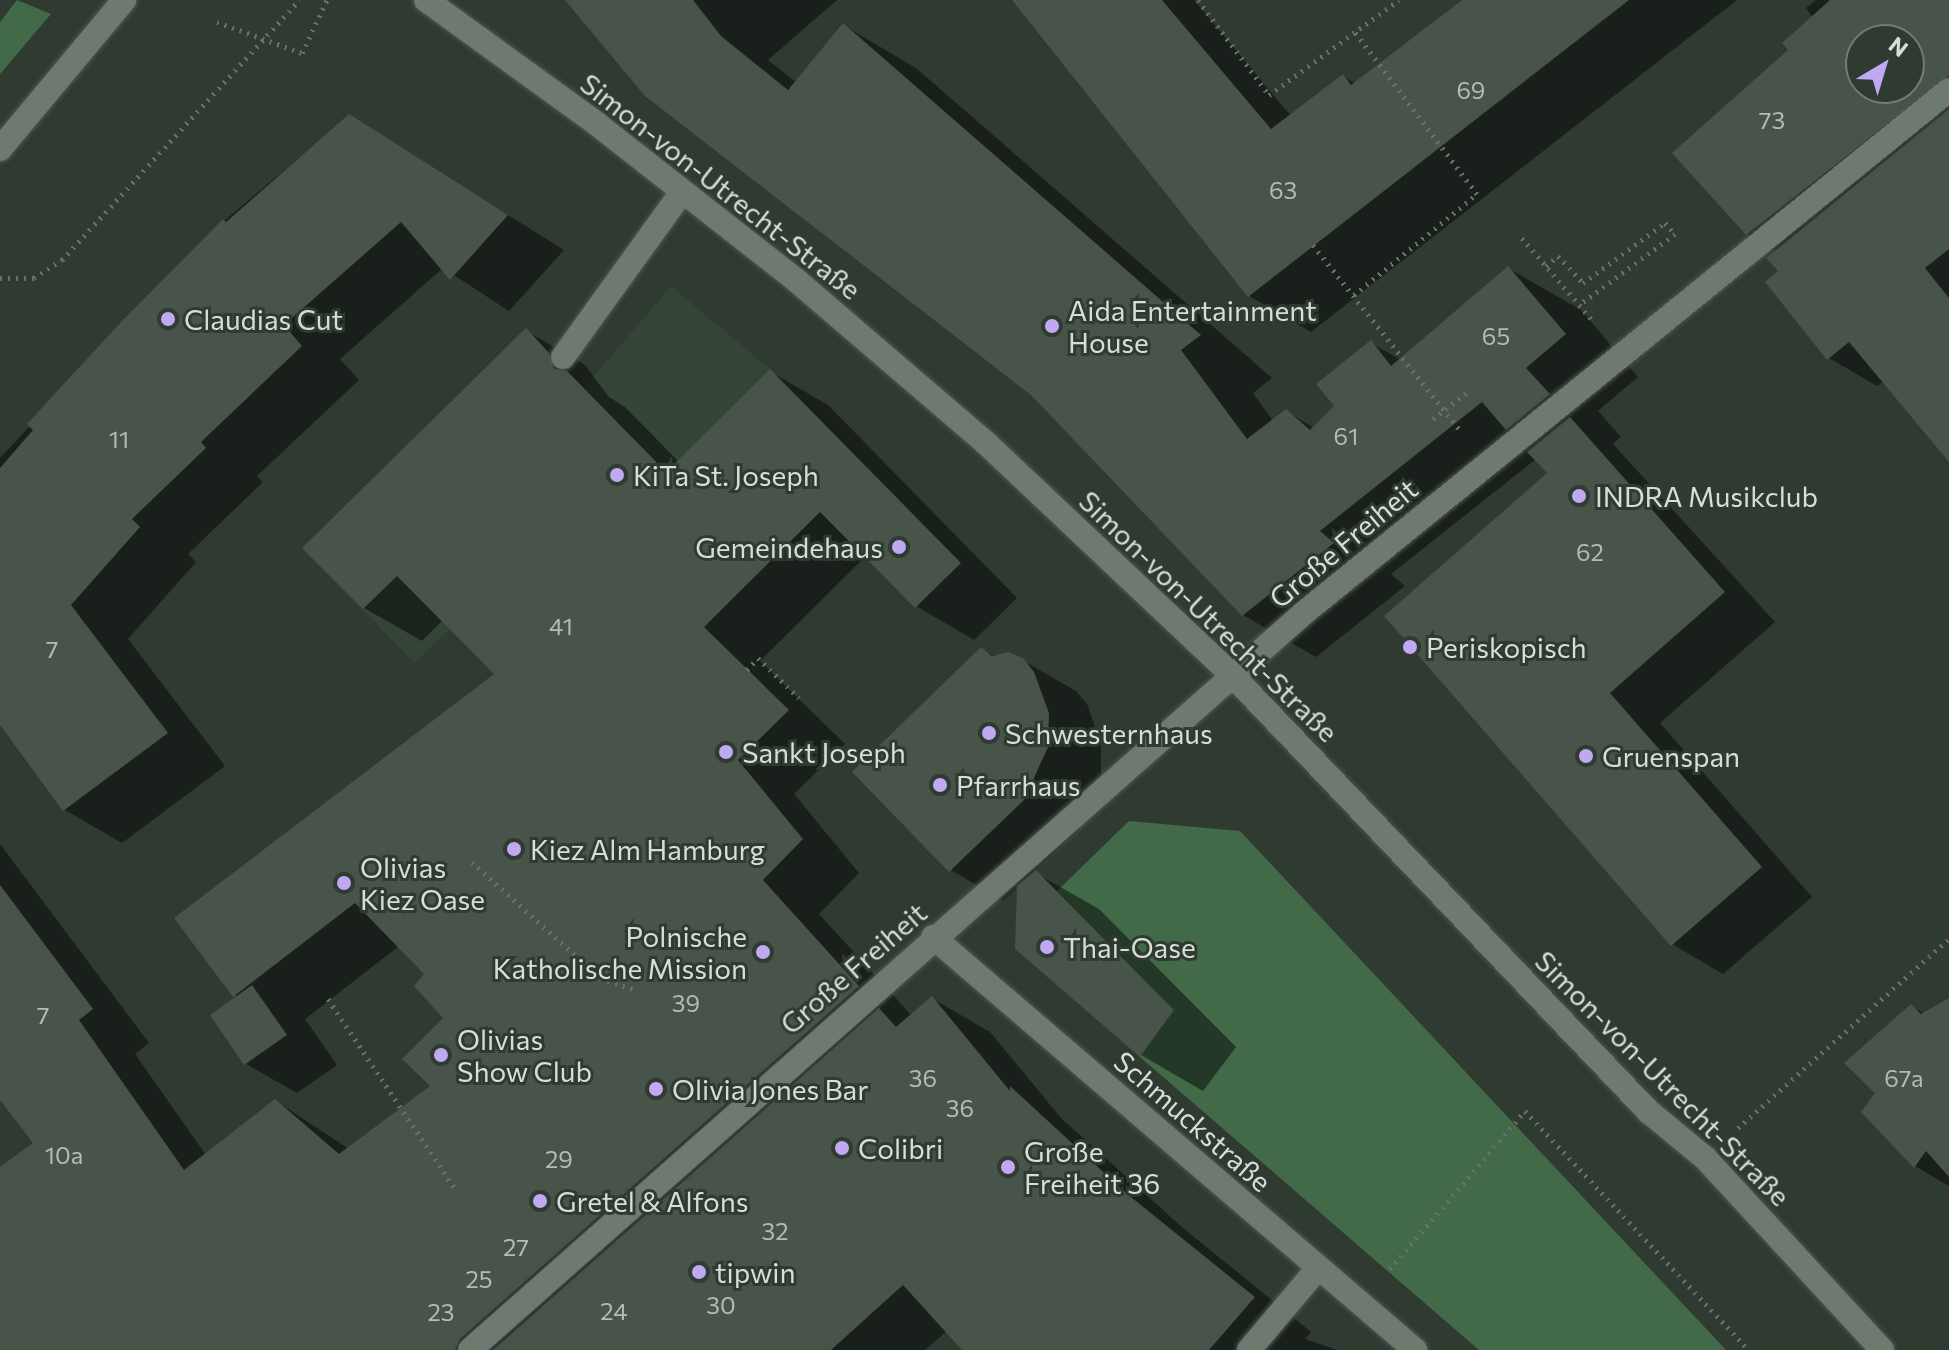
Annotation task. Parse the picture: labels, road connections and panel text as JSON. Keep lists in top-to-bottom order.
{
  "streets": {
    "street": ["Simon-von-Utrecht-Straße", "Große Freiheit", "Schmuckstraße"]
  },
  "crossings": [
    ["Simon-von-Utrecht-Straße", "Große Freiheit"],
    ["Große Freiheit", "Schmuckstraße"]
  ],
  "places": [
    "Claudias Cut",
    "Aida Entertainment House",
    "KiTa St. Joseph",
    "INDRA Musikclub",
    "Gemeindehaus",
    "Periskopisch",
    "Schwesternhaus",
    "Sankt Joseph",
    "Gruenspan",
    "Pfarrhaus",
    "Kiez Alm Hamburg",
    "Olivias Kiez Oase",
    "Thai-Oase",
    "Polnische Katholische Mission",
    "Olivias Show Club",
    "Olivia Jones Bar",
    "Colibri",
    "Große Freiheit 36",
    "Gretel & Alfons",
    "tipwin"
  ],
  "house_numbers": [
    "69",
    "73",
    "63",
    "65",
    "61",
    "11",
    "62",
    "41",
    "7",
    "39",
    "7",
    "36",
    "67a",
    "36",
    "10a",
    "29",
    "32",
    "27",
    "25",
    "30",
    "24",
    "23"
  ],
  "north": "top right"
}
